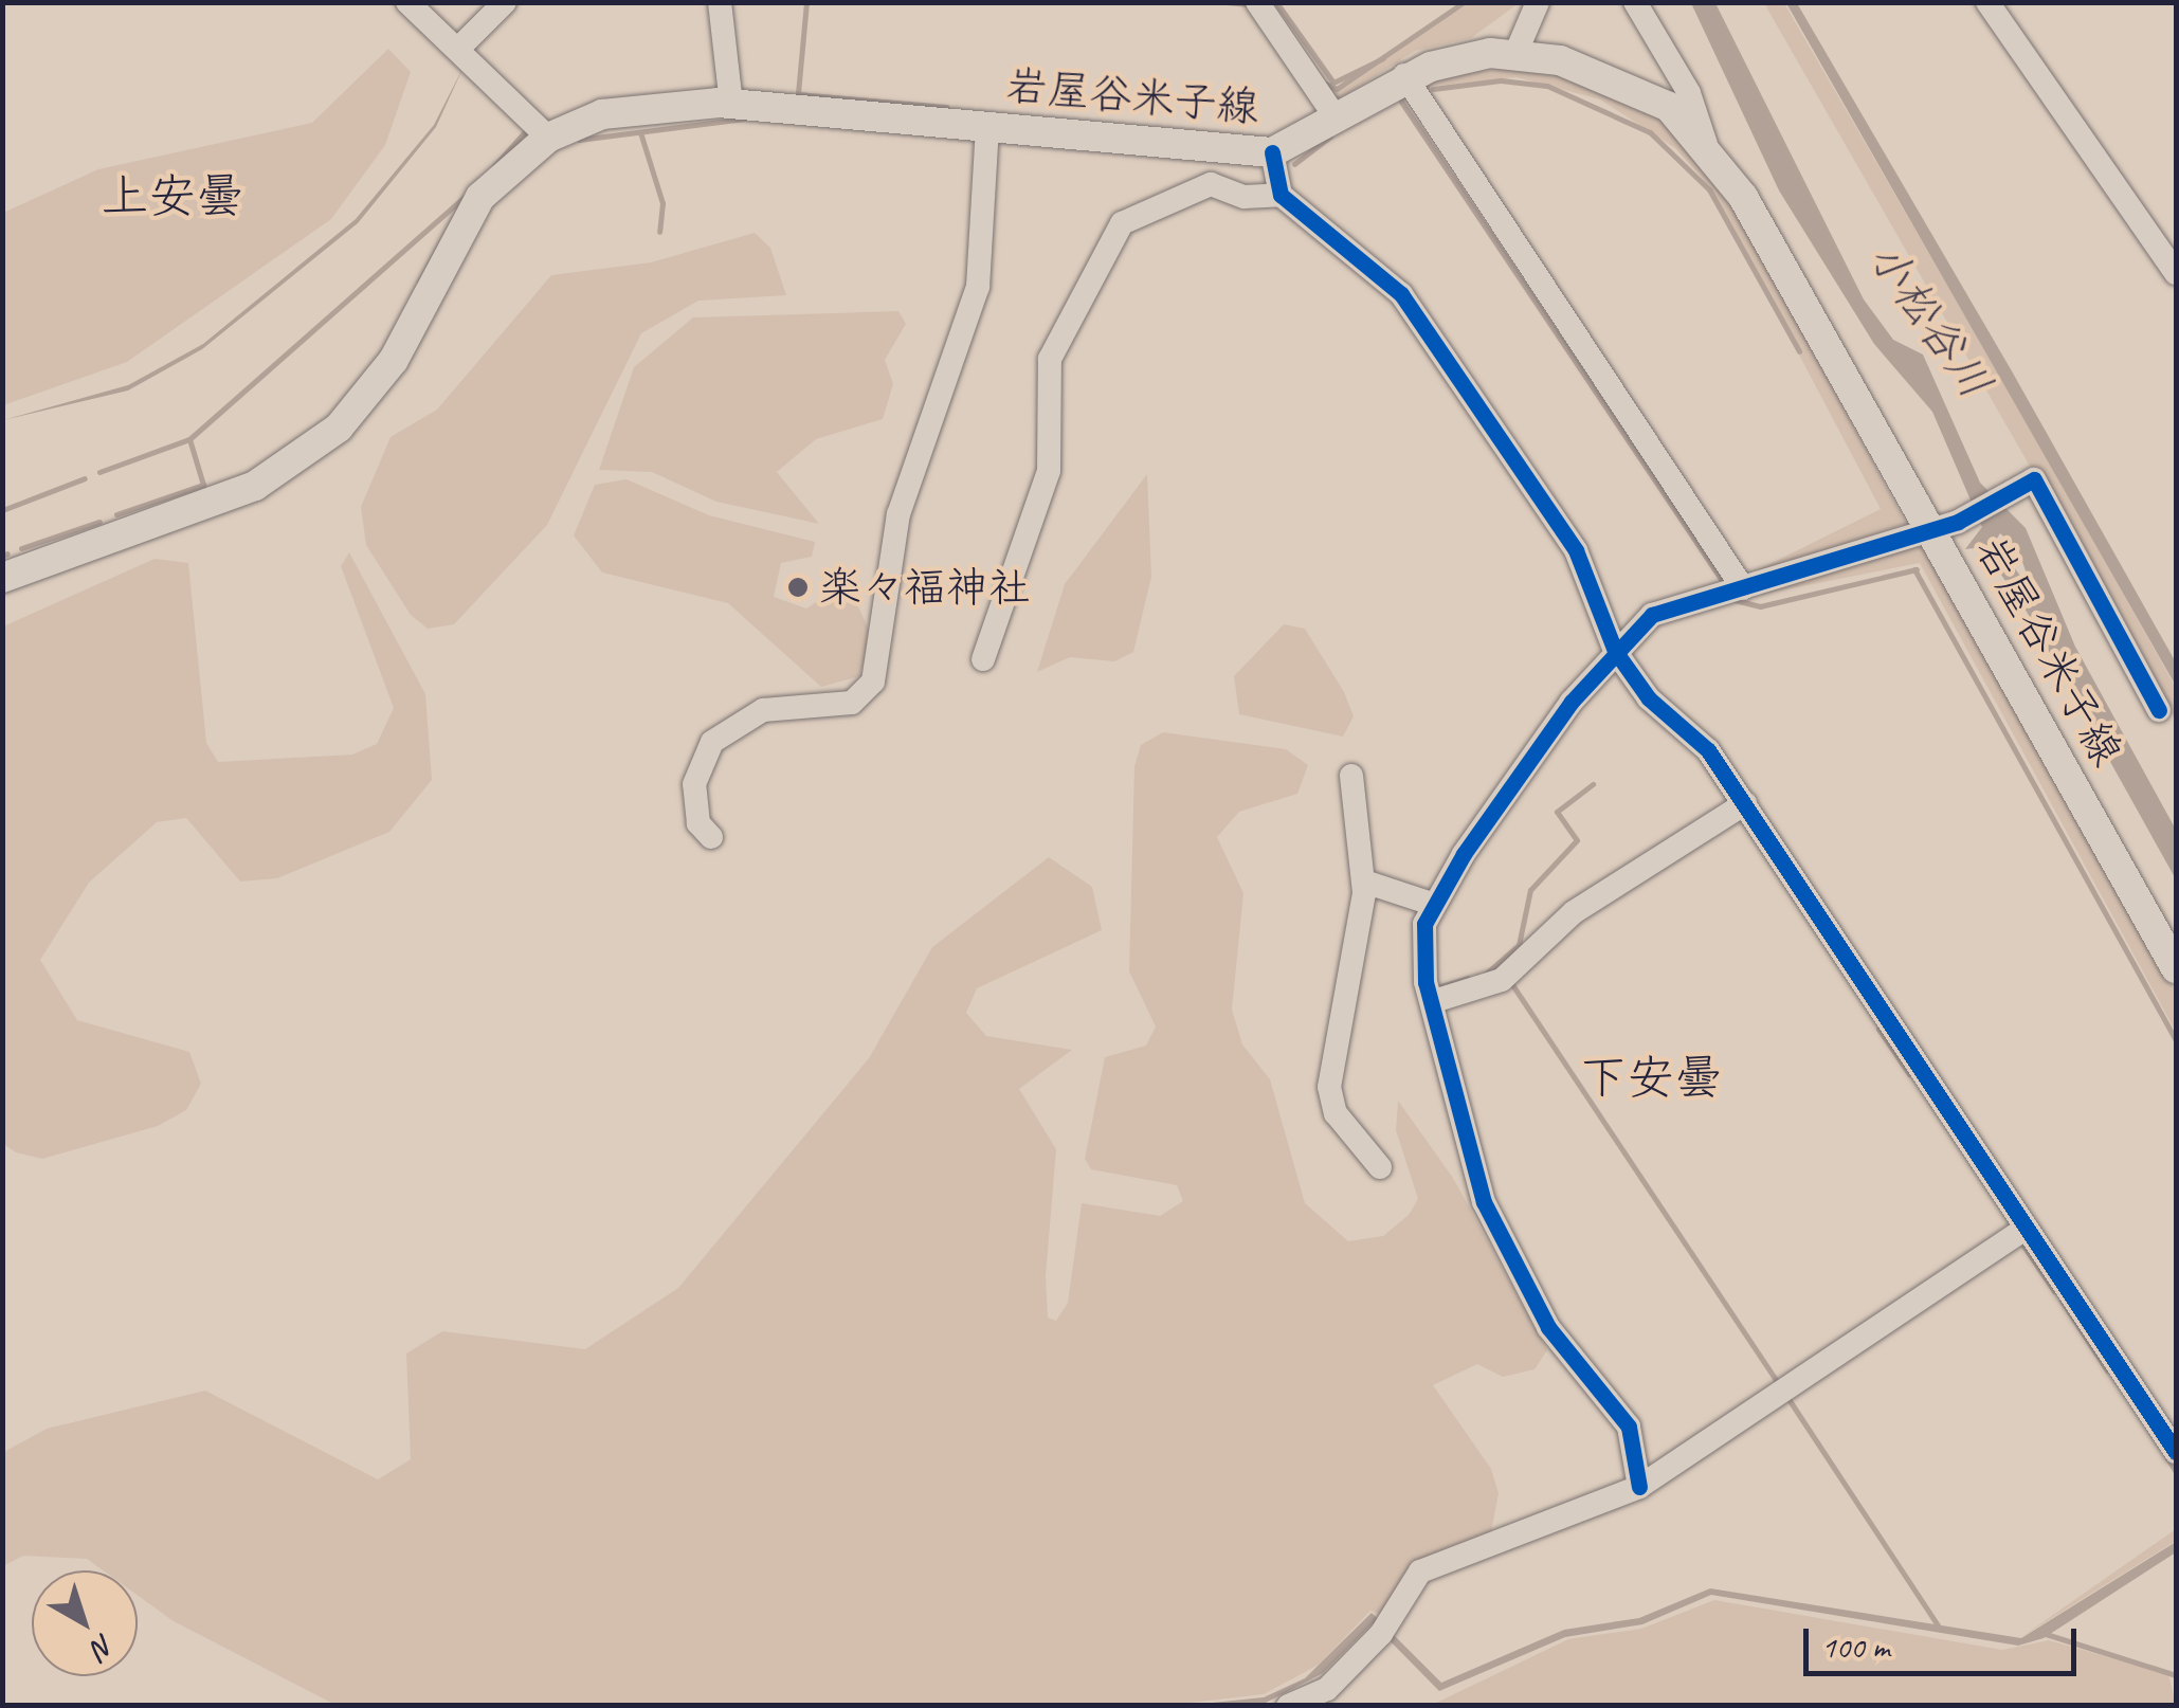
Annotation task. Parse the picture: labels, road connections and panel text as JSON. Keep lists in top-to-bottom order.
{
  "streets": {
    "main road": ["岩屋谷米子線"]
  },
  "districts": ["上安曇", "下安曇"],
  "water": ["小松谷川"],
  "places": ["楽々福神社"],
  "scale_bar": "100 m",
  "north": "bottom right"
}
